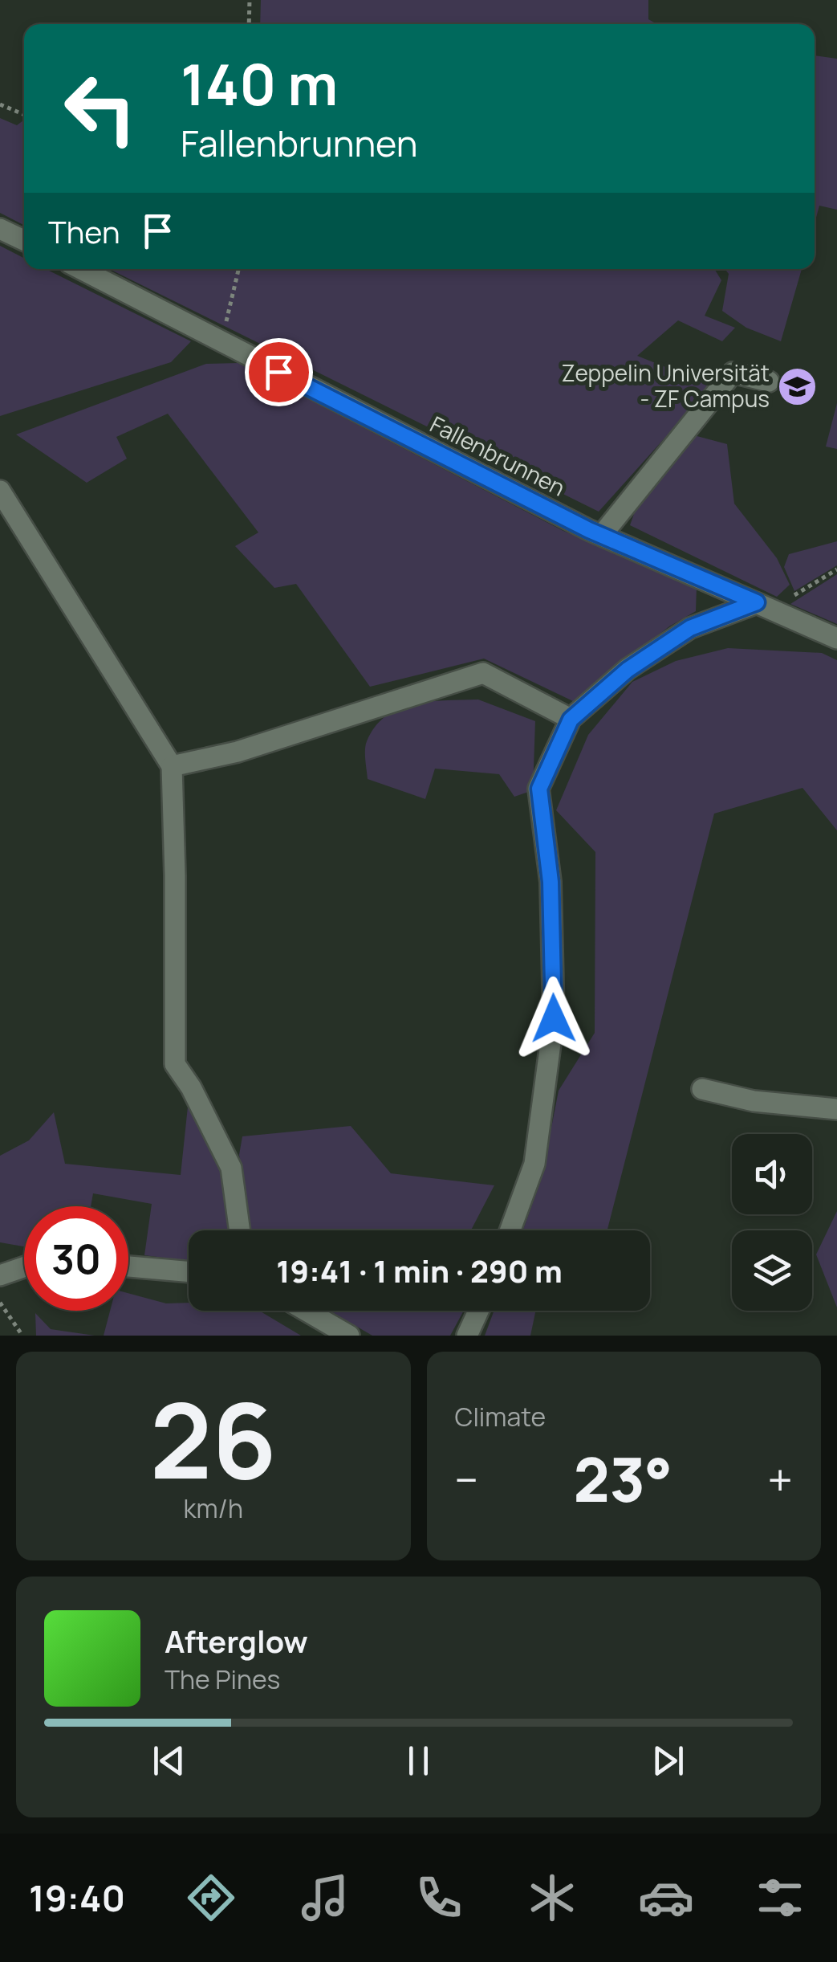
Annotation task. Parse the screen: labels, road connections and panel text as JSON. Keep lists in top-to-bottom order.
{
  "streets": {
    "street": ["Fallenbrunnen"]
  },
  "places": {
    "school or university": ["Zeppelin Universität - ZF Campus"]
  },
  "page": {
    "turn": ["140 m", "Fallenbrunnen"],
    "then": "Then",
    "limit": "30",
    "trip": "19:41 · 1 min · 290 m",
    "tile": [
      ["26", "km/h"],
      "Climate"
    ],
    "heat": ["−", "23°", "+"],
    "song": ["Afterglow", "The Pines"],
    "tabs": "19:40"
  }
}
